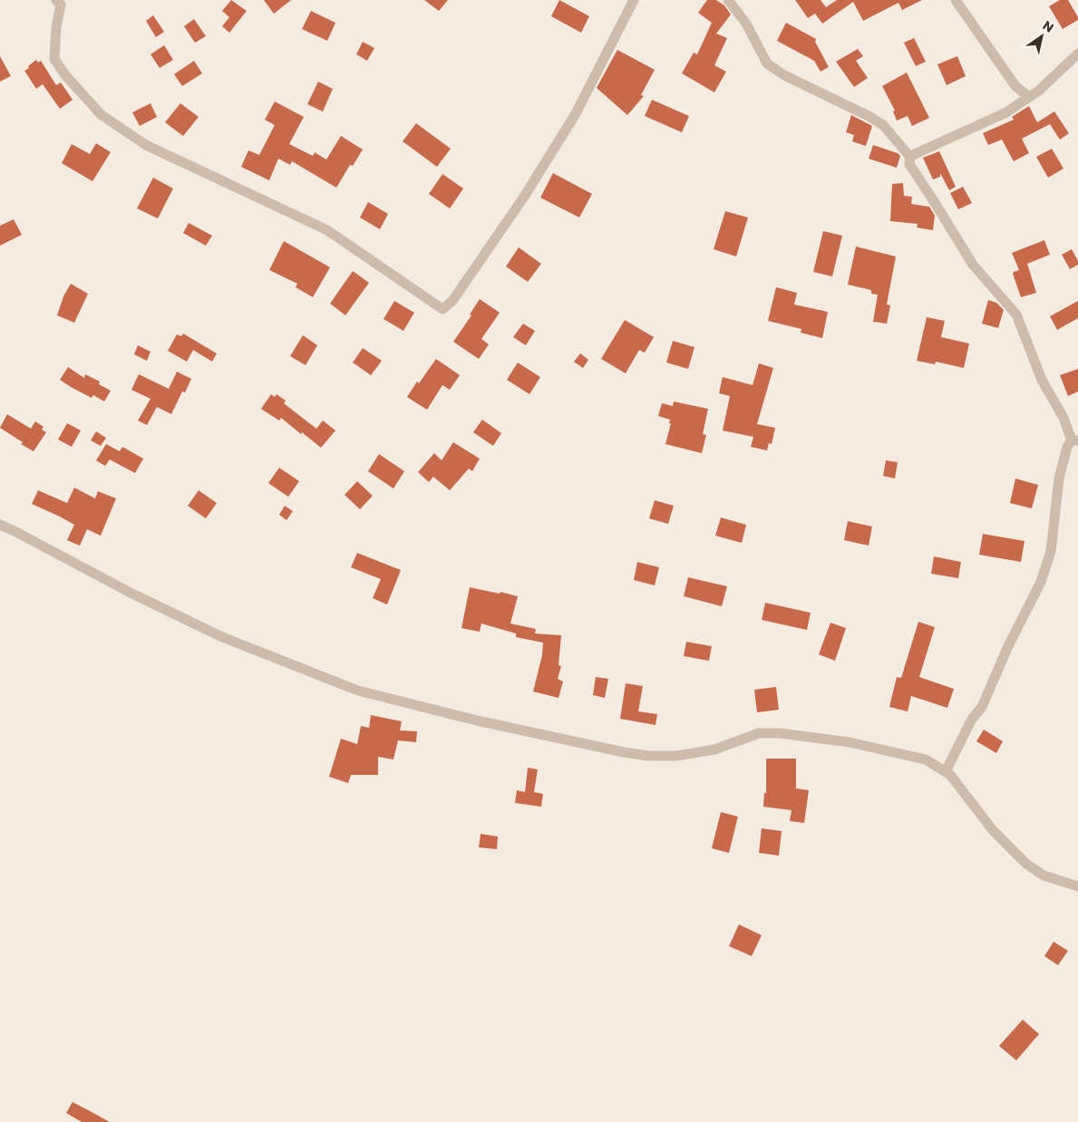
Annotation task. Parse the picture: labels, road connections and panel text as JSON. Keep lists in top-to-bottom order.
{
  "north": "top right"
}
